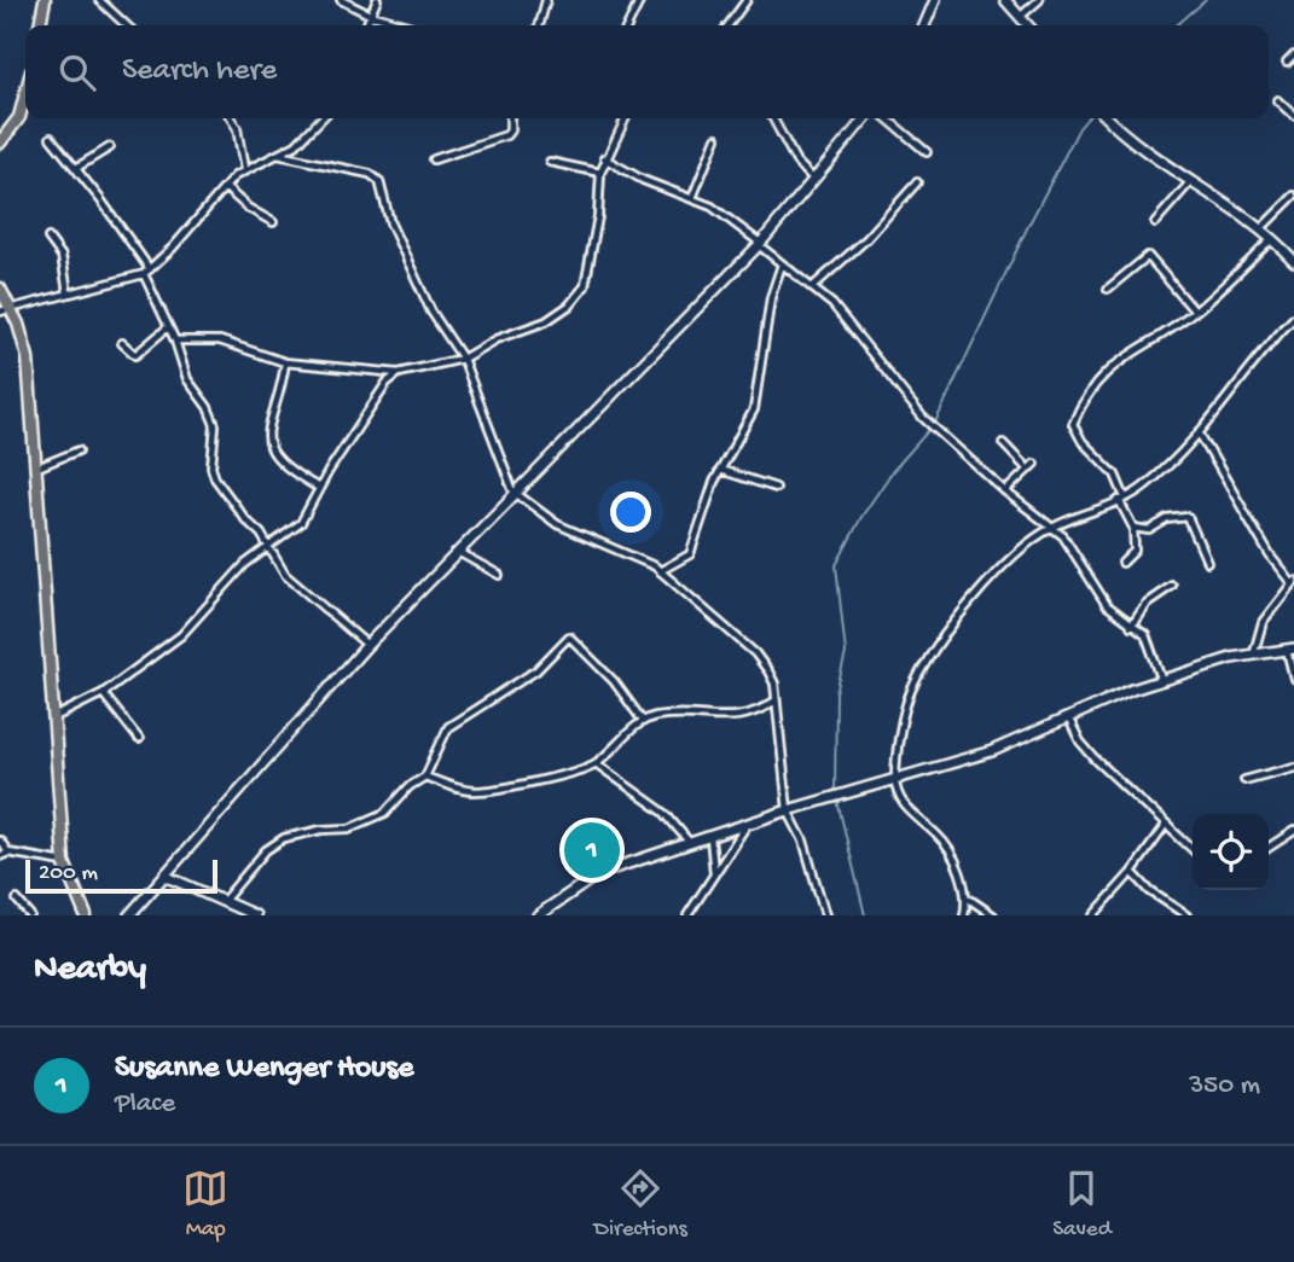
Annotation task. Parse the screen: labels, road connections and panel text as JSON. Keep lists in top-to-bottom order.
{
  "scale_bar": "200 m",
  "page": {
    "search": "Search here",
    "pins": "1",
    "scale": "200 m",
    "heading": "Nearby",
    "list": [
      {
        "mark": "1",
        "name": "Susanne Wenger House",
        "note": "Place",
        "value": "350 m"
      }
    ],
    "nav": ["Map", "Directions", "Saved"]
  }
}
